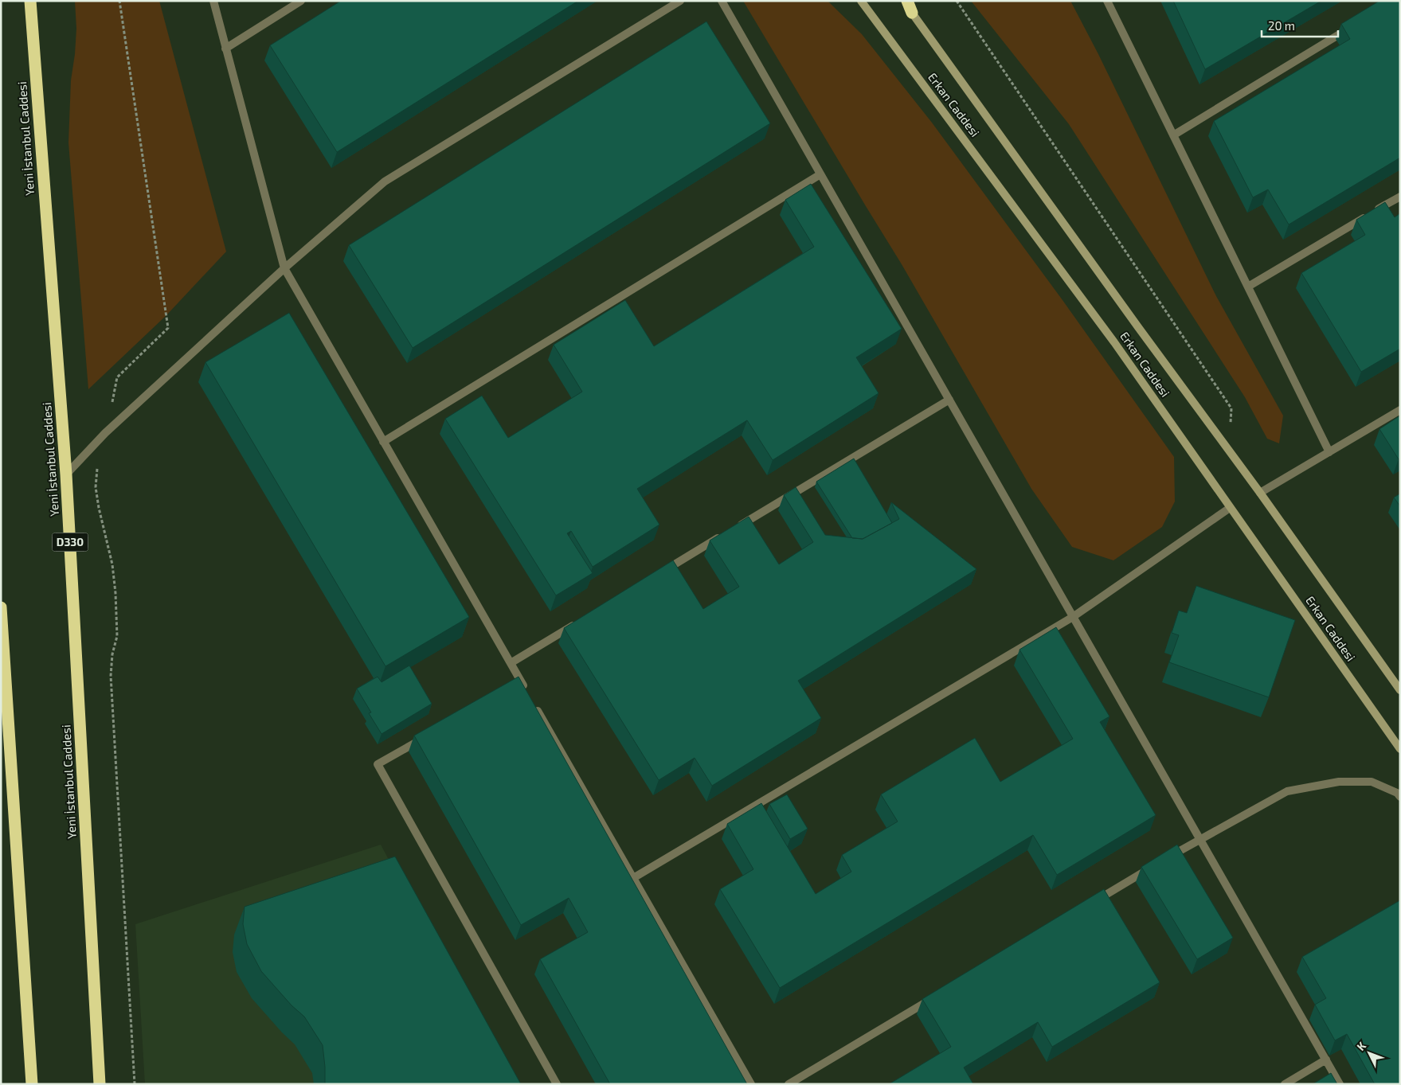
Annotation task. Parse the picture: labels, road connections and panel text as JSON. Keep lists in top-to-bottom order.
{
  "streets": {
    "highway": ["Yeni İstanbul Caddesi", "D330"],
    "main road": ["Erkan Caddesi"]
  },
  "scale_bar": "20 m",
  "north": "top left"
}
